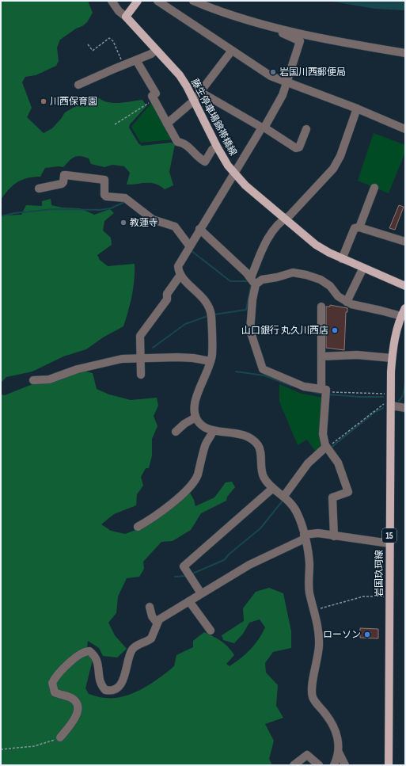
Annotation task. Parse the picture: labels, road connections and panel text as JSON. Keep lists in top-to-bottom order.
{
  "streets": {
    "main road": ["藤生停車場錦帯橋線", "15", "岩国玖珂線"]
  },
  "places": [
    "岩国川西郵便局",
    "川西保育園",
    "教蓮寺",
    "山口銀行 丸久川西店",
    "ローソン"
  ]
}
